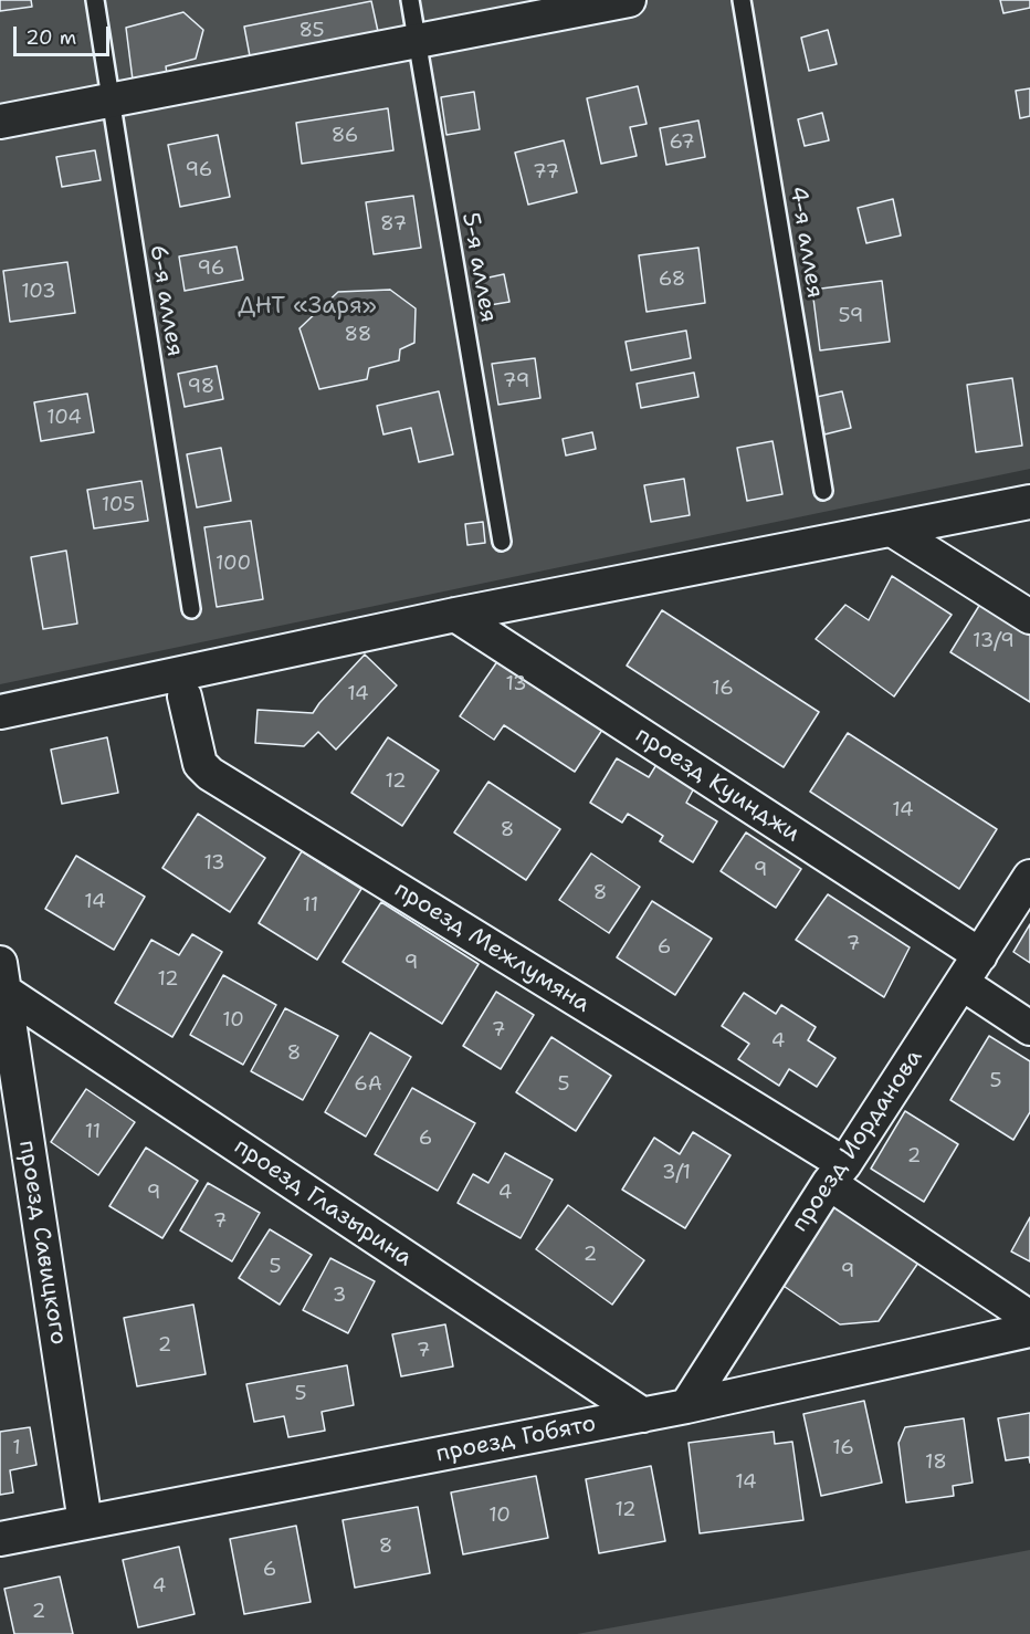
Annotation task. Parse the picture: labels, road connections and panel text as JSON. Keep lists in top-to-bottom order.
{
  "streets": {
    "street": [
      "проезд Куинджи",
      "проезд Межлумяна",
      "проезд Иорданова",
      "проезд Глазырина",
      "проезд Савицкого",
      "проезд Гобято"
    ],
    "lane": ["4-я аллея", "5-я аллея", "6-я аллея"]
  },
  "crossings": [
    ["проезд Куинджи", "проезд Иорданова"],
    ["проезд Межлумяна", "проезд Иорданова"],
    ["проезд Иорданова", "проезд Гобято"],
    ["проезд Глазырина", "проезд Савицкого"],
    ["проезд Глазырина", "проезд Гобято"],
    ["проезд Савицкого", "проезд Гобято"]
  ],
  "parks": ["ДНТ «Заря»"],
  "house_numbers": [
    "85",
    "86",
    "67",
    "96",
    "77",
    "87",
    "96",
    "68",
    "103",
    "59",
    "88",
    "79",
    "98",
    "104",
    "105",
    "100",
    "13/9",
    "13",
    "16",
    "14",
    "12",
    "14",
    "8",
    "13",
    "9",
    "8",
    "14",
    "11",
    "7",
    "6",
    "9",
    "12",
    "10",
    "7",
    "4",
    "8",
    "5",
    "6А",
    "5",
    "11",
    "6",
    "2",
    "3/1",
    "9",
    "4",
    "7",
    "2",
    "5",
    "9",
    "3",
    "2",
    "7",
    "5",
    "1",
    "16",
    "18",
    "14",
    "12",
    "10",
    "8",
    "6",
    "4",
    "2"
  ],
  "scale_bar": "20 m"
}
